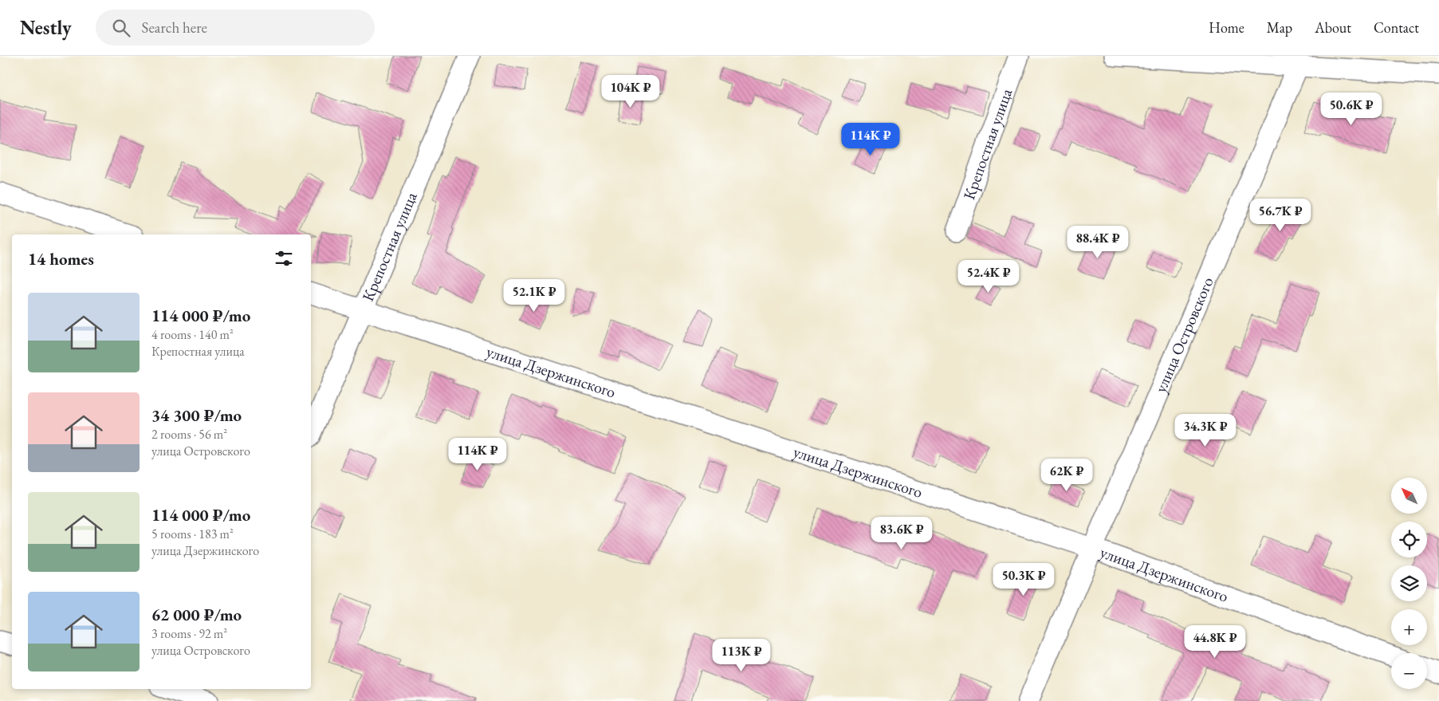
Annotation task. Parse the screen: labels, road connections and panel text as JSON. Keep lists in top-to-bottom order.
{
  "streets": {
    "street": ["Крепостная улица", "улица Островского", "улица Дзержинского"]
  },
  "crossings": [
    ["Крепостная улица", "улица Дзержинского"],
    ["улица Островского", "улица Дзержинского"]
  ],
  "north": "top left",
  "page": {
    "header": "Nestly",
    "search": "Search here",
    "nav": [
      "Home",
      "Map",
      "About",
      "Contact"
    ],
    "price": [
      "104K ₽",
      "50.6K ₽",
      "114K ₽",
      "56.7K ₽",
      "88.4K ₽",
      "52.4K ₽",
      "52.1K ₽",
      "34.3K ₽",
      "114K ₽",
      "62K ₽",
      "83.6K ₽",
      "50.3K ₽",
      "44.8K ₽",
      "113K ₽"
    ],
    "heading": "14 homes",
    "list": [
      {
        "name": "114 000 ₽/mo",
        "note": "4 rooms · 140 m² · Крепостная улица"
      },
      {
        "name": "34 300 ₽/mo",
        "note": "2 rooms · 56 m² · улица Островского"
      },
      {
        "name": "114 000 ₽/mo",
        "note": "5 rooms · 183 m² · улица Дзержинского"
      },
      {
        "name": "62 000 ₽/mo",
        "note": "3 rooms · 92 m² · улица Островского"
      }
    ],
    "map_buttons": ["+", "−"]
  }
}
